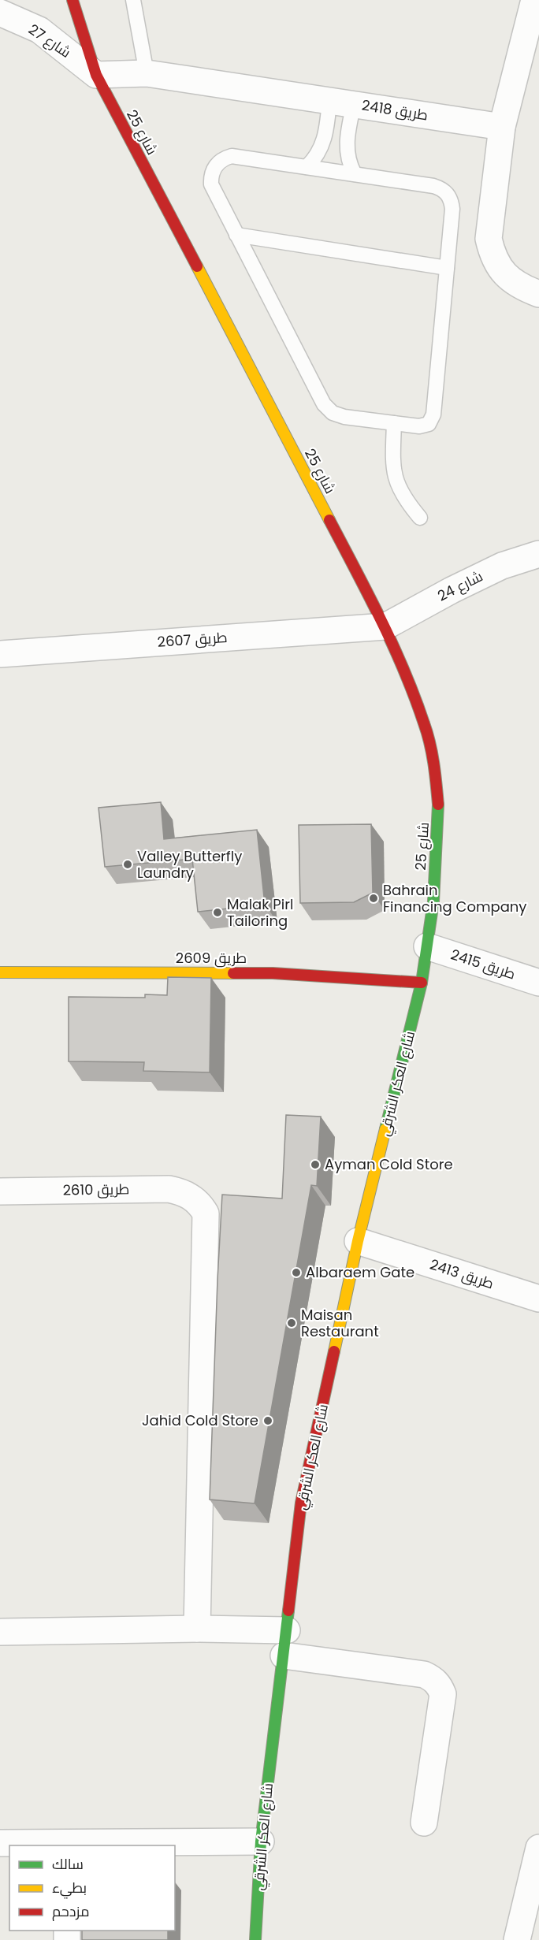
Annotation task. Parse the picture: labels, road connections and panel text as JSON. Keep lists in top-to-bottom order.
{
  "streets": {
    "street": [
      "شارع 27",
      "طريق 2418",
      "شارع 25",
      "شارع 24",
      "طريق 2607",
      "طريق 2609",
      "طريق 2415",
      "شارع العكر الشرقي",
      "طريق 2610",
      "طريق 2413"
    ]
  },
  "crossings": [
    ["شارع 27", "طريق 2418"],
    ["شارع 27", "شارع 25"],
    ["طريق 2418", "شارع 25"],
    ["شارع 25", "شارع 24"],
    ["شارع 25", "طريق 2607"],
    ["شارع 25", "طريق 2609"],
    ["شارع 25", "طريق 2415"],
    ["شارع 25", "شارع العكر الشرقي"],
    ["شارع 24", "طريق 2607"],
    ["طريق 2609", "شارع العكر الشرقي"],
    ["شارع العكر الشرقي", "طريق 2413"]
  ],
  "places": [
    "Valley Butterfly Laundry",
    "Bahrain Financing Company",
    "Malak Pirl Tailoring",
    "Ayman Cold Store",
    "Albaraem Gate",
    "Maisan Restaurant",
    "Jahid Cold Store"
  ],
  "legend": ["سالك", "بطيء", "مزدحم"]
}
